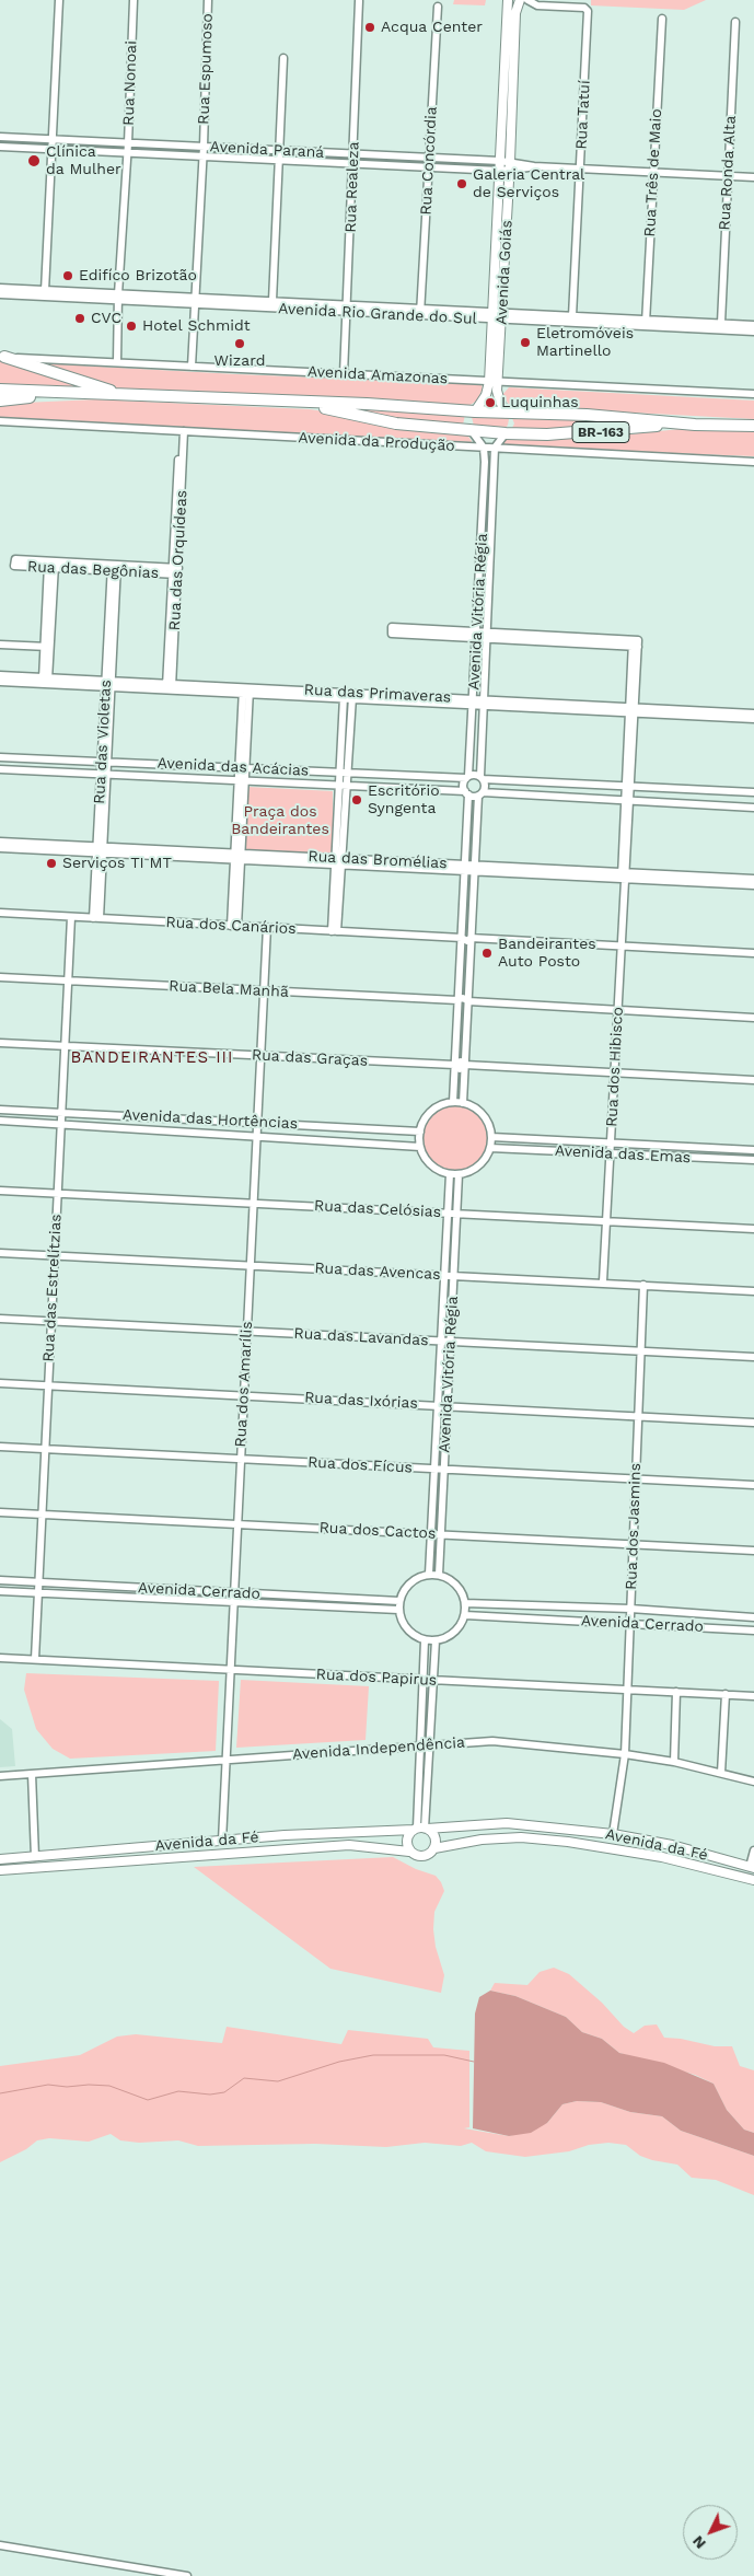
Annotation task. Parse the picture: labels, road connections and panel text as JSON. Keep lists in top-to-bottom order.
{
  "streets": {
    "highway": ["BR-163"],
    "main road": ["Avenida Goiás", "Avenida da Fé"],
    "street": [
      "Rua Espumoso",
      "Rua Nonoai",
      "Rua Tatuí",
      "Avenida Paraná",
      "Rua Concórdia",
      "Rua Três de Maio",
      "Rua Ronda Alta",
      "Rua Realeza",
      "Avenida Rio Grande do Sul",
      "Avenida Amazonas",
      "Avenida da Produção",
      "Rua das Orquídeas",
      "Rua das Begônias",
      "Avenida Vitória Régia",
      "Rua das Primaveras",
      "Rua das Violetas",
      "Avenida das Acácias",
      "Rua das Bromélias",
      "Rua dos Canários",
      "Rua Bela Manhã",
      "Rua das Graças",
      "Rua dos Hibisco",
      "Avenida das Hortências",
      "Avenida das Emas",
      "Rua das Celósias",
      "Rua das Avencas",
      "Rua das Estrelítzias",
      "Rua das Lavandas",
      "Rua dos Amarílis",
      "Rua das Ixórias",
      "Rua dos Fícus",
      "Rua dos Jasmins",
      "Rua dos Cactos",
      "Avenida Cerrado",
      "Rua dos Papirus",
      "Avenida Independência"
    ]
  },
  "crossings": [
    ["Rua Espumoso", "Avenida Paraná"],
    ["Rua Espumoso", "Avenida Rio Grande do Sul"],
    ["Rua Espumoso", "Avenida Amazonas"],
    ["Rua Nonoai", "Avenida Paraná"],
    ["Rua Nonoai", "Avenida Rio Grande do Sul"],
    ["Rua Nonoai", "Avenida Amazonas"],
    ["Rua Tatuí", "Avenida Paraná"],
    ["Rua Tatuí", "Avenida Rio Grande do Sul"],
    ["Avenida Paraná", "Rua Concórdia"],
    ["Avenida Paraná", "Rua Três de Maio"],
    ["Avenida Paraná", "Rua Ronda Alta"],
    ["Avenida Paraná", "Rua Realeza"],
    ["Avenida Paraná", "Avenida Goiás"],
    ["Rua Concórdia", "Avenida Rio Grande do Sul"],
    ["Rua Três de Maio", "Avenida Rio Grande do Sul"],
    ["Rua Ronda Alta", "Avenida Rio Grande do Sul"],
    ["Rua Realeza", "Avenida Rio Grande do Sul"],
    ["Rua Realeza", "Avenida Amazonas"],
    ["Avenida Goiás", "Avenida Rio Grande do Sul"],
    ["Avenida Goiás", "Avenida Amazonas"],
    ["Avenida da Produção", "Rua das Orquídeas"],
    ["Avenida da Produção", "Avenida Vitória Régia"],
    ["Rua das Orquídeas", "Rua das Begônias"],
    ["Rua das Orquídeas", "Rua das Primaveras"],
    ["Rua das Begônias", "Rua das Violetas"],
    ["Avenida Vitória Régia", "Rua das Primaveras"],
    ["Avenida Vitória Régia", "Avenida das Acácias"],
    ["Avenida Vitória Régia", "Rua dos Hibisco"],
    ["Avenida Vitória Régia", "Avenida das Hortências"],
    ["Avenida Vitória Régia", "Avenida das Emas"],
    ["Avenida Vitória Régia", "Rua das Celósias"],
    ["Avenida Vitória Régia", "Rua das Avencas"],
    ["Avenida Vitória Régia", "Rua das Lavandas"],
    ["Avenida Vitória Régia", "Rua das Ixórias"],
    ["Avenida Vitória Régia", "Rua dos Fícus"],
    ["Avenida Vitória Régia", "Rua dos Cactos"],
    ["Avenida Vitória Régia", "Avenida Cerrado"],
    ["Rua das Primaveras", "Rua das Violetas"],
    ["Rua das Primaveras", "Rua dos Hibisco"],
    ["Rua das Violetas", "Avenida das Acácias"],
    ["Rua das Violetas", "Rua das Bromélias"],
    ["Rua das Violetas", "Rua dos Canários"],
    ["Rua das Bromélias", "Rua dos Hibisco"],
    ["Rua dos Canários", "Rua das Estrelítzias"],
    ["Rua dos Canários", "Rua dos Amarílis"],
    ["Rua Bela Manhã", "Rua das Estrelítzias"],
    ["Rua Bela Manhã", "Rua dos Amarílis"],
    ["Rua das Graças", "Rua das Estrelítzias"],
    ["Rua das Graças", "Rua dos Amarílis"],
    ["Rua dos Hibisco", "Avenida das Emas"],
    ["Rua dos Hibisco", "Rua das Celósias"],
    ["Rua dos Hibisco", "Rua das Avencas"],
    ["Avenida das Hortências", "Avenida das Emas"],
    ["Avenida das Hortências", "Rua das Estrelítzias"],
    ["Avenida das Hortências", "Rua dos Amarílis"],
    ["Rua das Celósias", "Rua das Estrelítzias"],
    ["Rua das Celósias", "Rua dos Amarílis"],
    ["Rua das Avencas", "Rua das Estrelítzias"],
    ["Rua das Avencas", "Rua dos Amarílis"],
    ["Rua das Avencas", "Rua dos Jasmins"],
    ["Rua das Estrelítzias", "Rua das Lavandas"],
    ["Rua das Estrelítzias", "Rua das Ixórias"],
    ["Rua das Estrelítzias", "Rua dos Fícus"],
    ["Rua das Estrelítzias", "Rua dos Cactos"],
    ["Rua das Estrelítzias", "Avenida Cerrado"],
    ["Rua das Estrelítzias", "Rua dos Papirus"],
    ["Rua das Lavandas", "Rua dos Amarílis"],
    ["Rua das Lavandas", "Rua dos Jasmins"],
    ["Rua dos Amarílis", "Rua das Ixórias"],
    ["Rua dos Amarílis", "Rua dos Fícus"],
    ["Rua dos Amarílis", "Rua dos Cactos"],
    ["Rua dos Amarílis", "Avenida Cerrado"],
    ["Rua dos Amarílis", "Rua dos Papirus"],
    ["Rua dos Amarílis", "Avenida Independência"],
    ["Rua dos Amarílis", "Avenida da Fé"],
    ["Rua das Ixórias", "Rua dos Jasmins"],
    ["Rua dos Fícus", "Rua dos Jasmins"],
    ["Rua dos Jasmins", "Rua dos Cactos"],
    ["Rua dos Jasmins", "Avenida Cerrado"],
    ["Rua dos Jasmins", "Rua dos Papirus"],
    ["Rua dos Jasmins", "Avenida Independência"],
    ["Rua dos Jasmins", "Avenida da Fé"]
  ],
  "districts": ["BANDEIRANTES III"],
  "parks": ["Praça dos Bandeirantes"],
  "places": [
    "Acqua Center",
    "Clínica da Mulher",
    "Galeria Central de Serviços",
    "Edifíco Brizotão",
    "CVC",
    "Hotel Schmidt",
    "Eletromóveis Martinello",
    "Wizard",
    "Luquinhas",
    "Escritório Syngenta",
    "Serviços TI MT",
    "Bandeirantes Auto Posto"
  ],
  "north": "bottom left"
}
